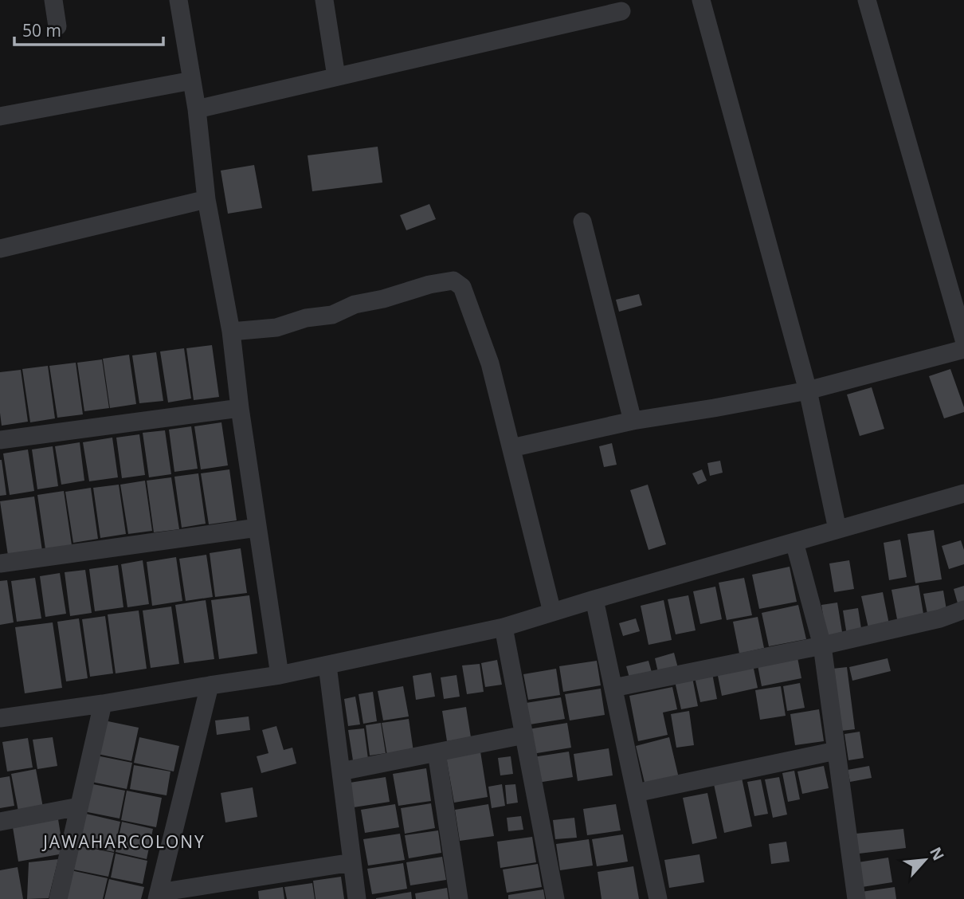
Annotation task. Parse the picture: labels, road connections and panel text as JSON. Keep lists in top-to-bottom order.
{
  "districts": ["JAWAHARCOLONY"],
  "scale_bar": "50 m",
  "north": "top right"
}
